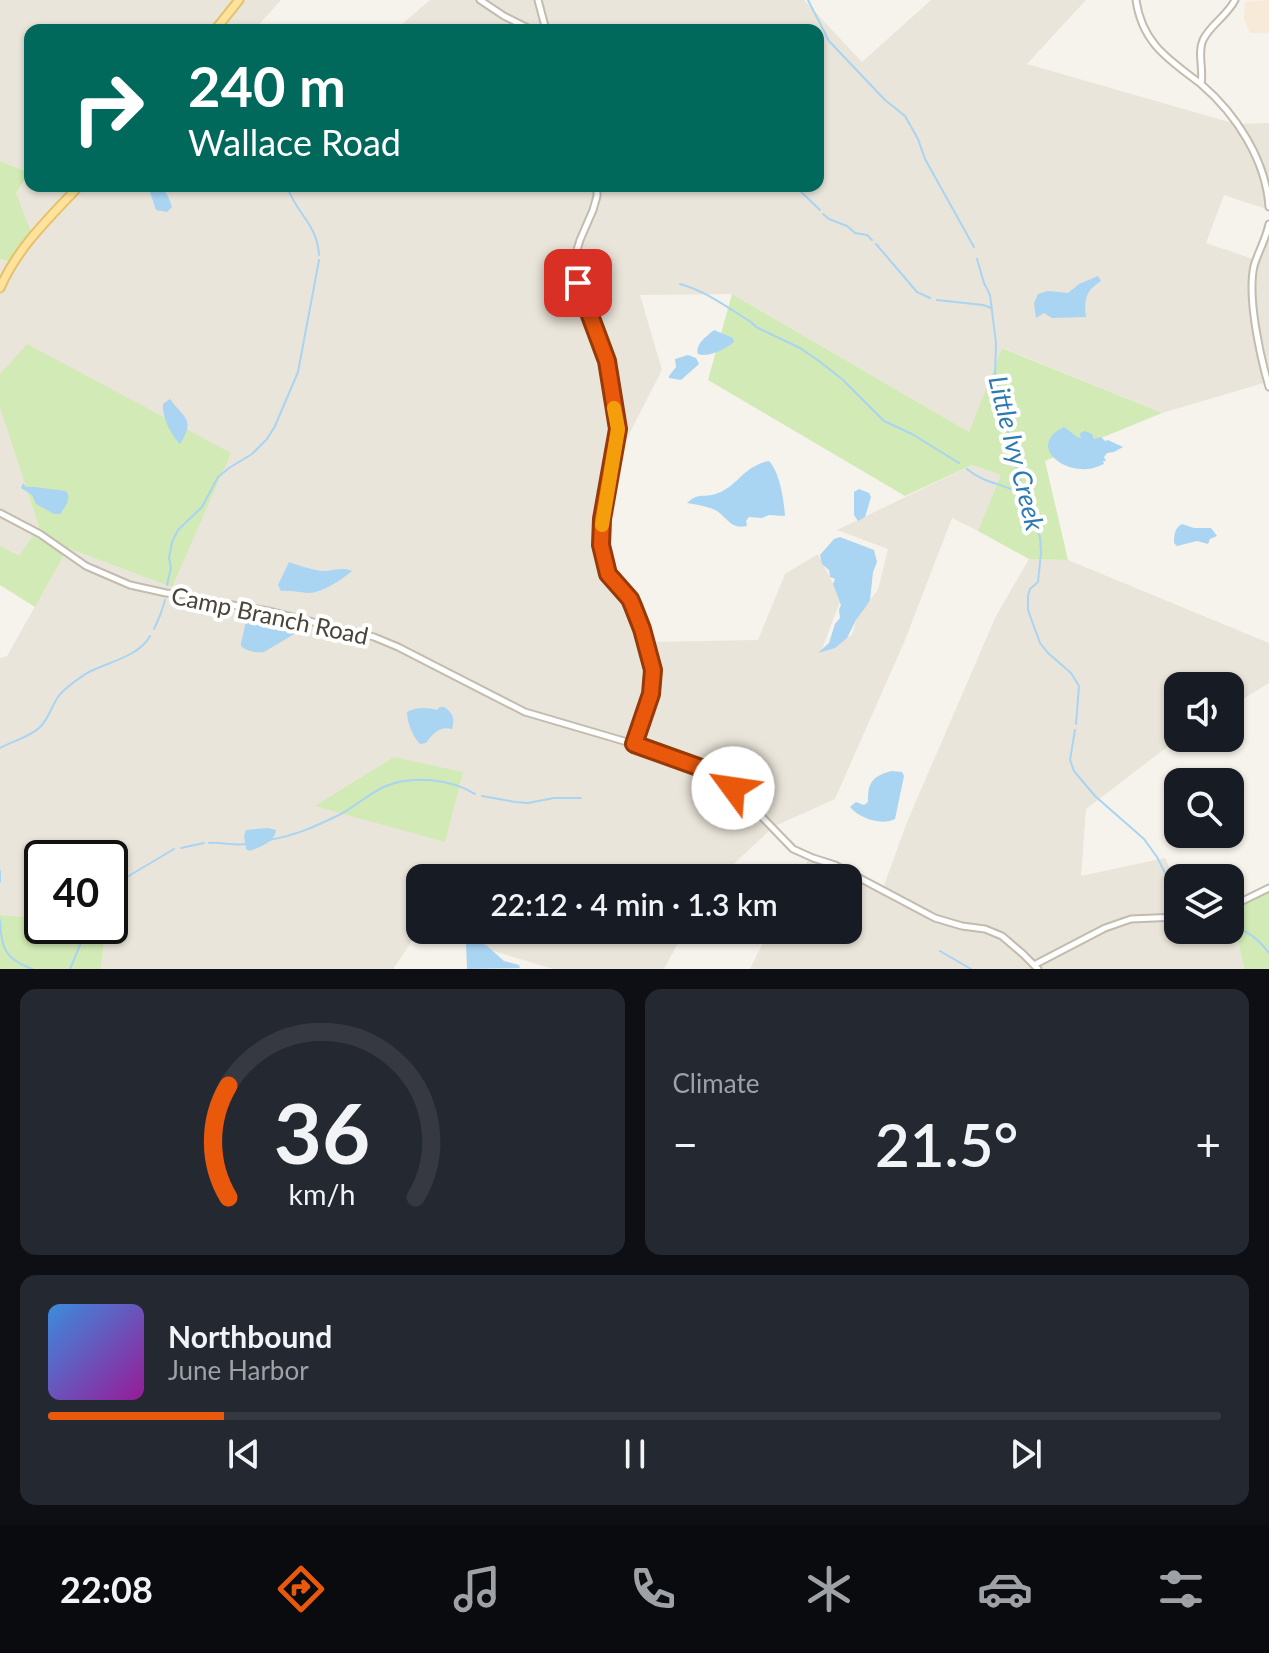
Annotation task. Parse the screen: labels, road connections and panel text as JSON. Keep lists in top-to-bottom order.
{
  "streets": {
    "street": ["Camp Branch Road"]
  },
  "water": ["Little Ivy Creek"],
  "page": {
    "turn": ["240 m", "Wallace Road"],
    "limit": "40",
    "trip": "22:12 · 4 min · 1.3 km",
    "tile": "Climate",
    "heat": ["−", "21.5°", "+"],
    "song": ["Northbound", "June Harbor"],
    "tabs": "22:08",
    "gauge": ["36", "km/h"]
  }
}
